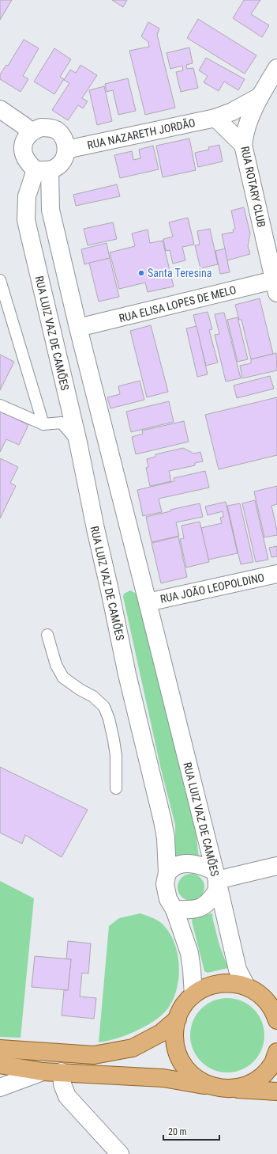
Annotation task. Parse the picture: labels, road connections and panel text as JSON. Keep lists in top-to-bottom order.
{
  "streets": {
    "street": [
      "RUA NAZARETH JORDÃO",
      "RUA ROTARY CLUB",
      "RUA ELISA LOPES DE MELO",
      "RUA LUIZ VAZ DE CAMÕES",
      "RUA JOÃO LEOPOLDINO"
    ]
  },
  "crossings": [
    ["RUA NAZARETH JORDÃO", "RUA ROTARY CLUB"],
    ["RUA NAZARETH JORDÃO", "RUA LUIZ VAZ DE CAMÕES"],
    ["RUA ROTARY CLUB", "RUA ELISA LOPES DE MELO"],
    ["RUA ELISA LOPES DE MELO", "RUA LUIZ VAZ DE CAMÕES"],
    ["RUA LUIZ VAZ DE CAMÕES", "RUA JOÃO LEOPOLDINO"]
  ],
  "places": ["Santa Teresina"],
  "scale_bar": "20 m"
}
